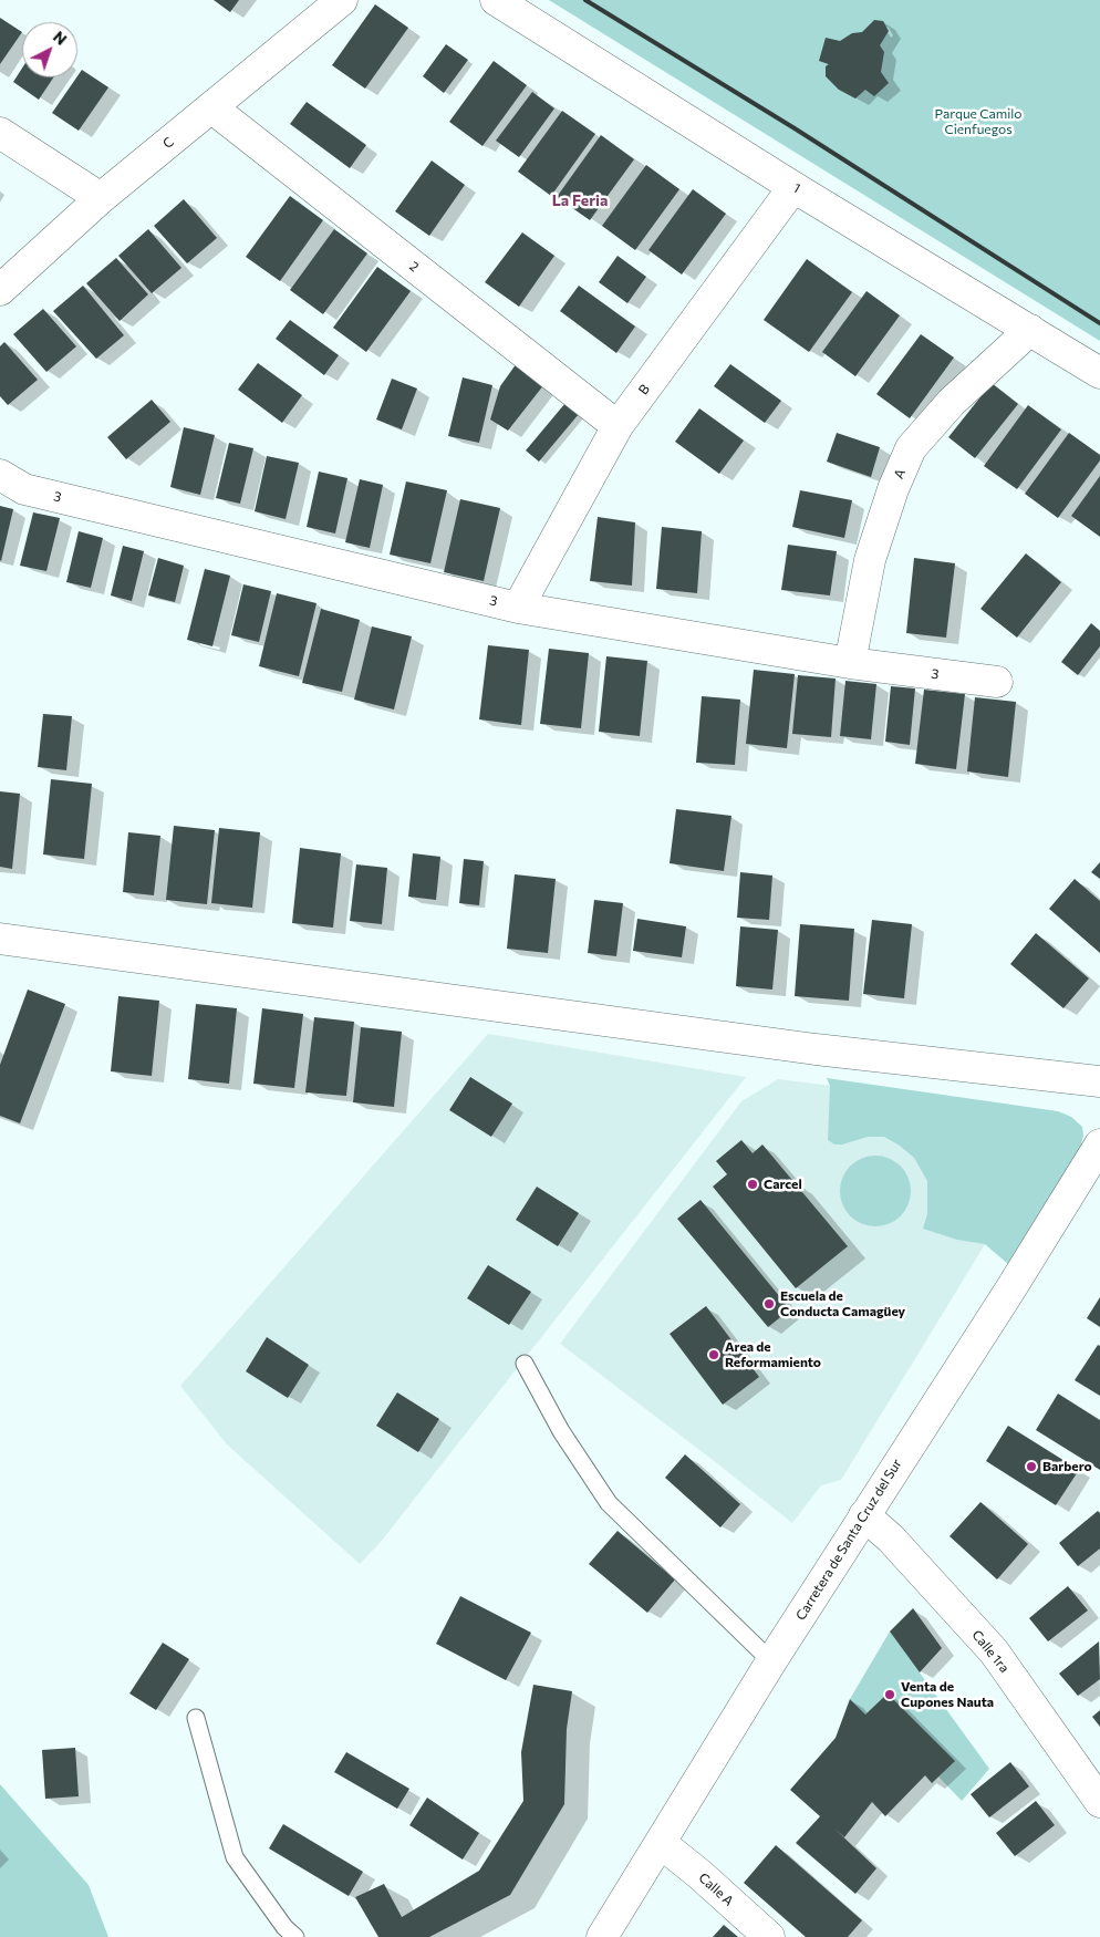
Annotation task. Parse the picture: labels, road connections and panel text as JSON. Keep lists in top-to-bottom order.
{
  "streets": {
    "street": [
      "C",
      "1",
      "2",
      "B",
      "A",
      "3",
      "Carretera de Santa Cruz del Sur",
      "Calle 1ra",
      "Calle A"
    ]
  },
  "crossings": [
    ["C", "2"],
    ["1", "B"],
    ["1", "A"],
    ["2", "B"],
    ["B", "3"],
    ["A", "3"],
    ["Carretera de Santa Cruz del Sur", "Calle 1ra"],
    ["Carretera de Santa Cruz del Sur", "Calle A"]
  ],
  "districts": ["La Feria"],
  "parks": ["Parque Camilo Cienfuegos"],
  "places": [
    "Carcel",
    "Escuela de Conducta Camagüey",
    "Area de Reformamiento",
    "Barbero",
    "Venta de Cupones Nauta"
  ],
  "north": "top right"
}
